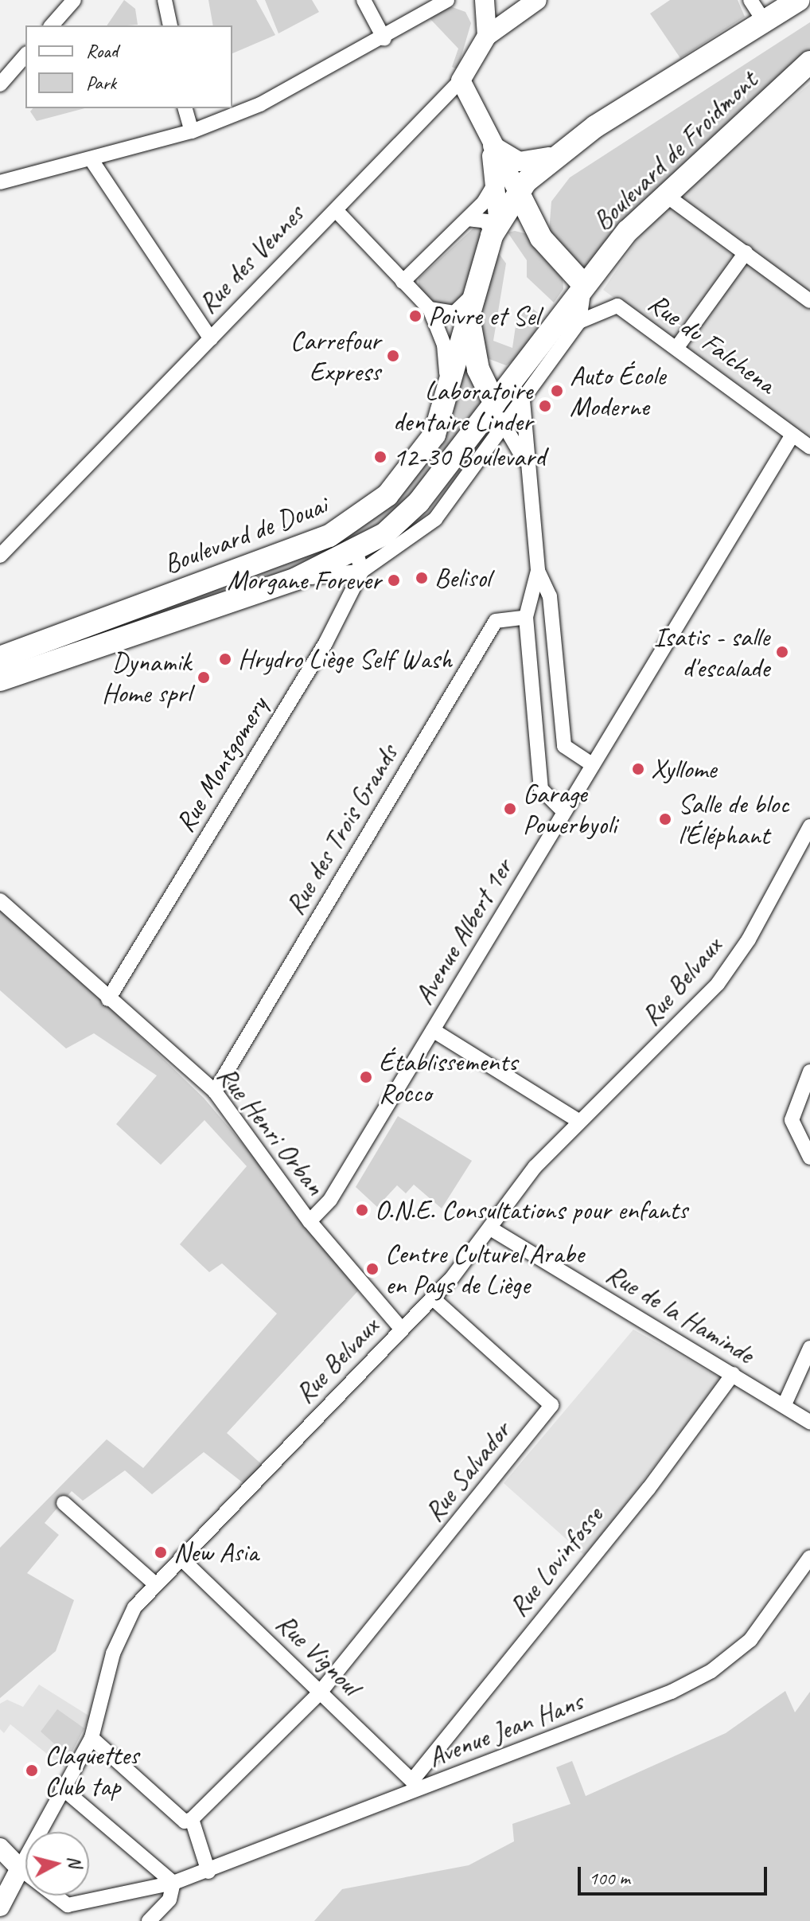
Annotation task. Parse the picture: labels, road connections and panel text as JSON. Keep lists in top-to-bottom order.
{
  "streets": {
    "main road": ["Boulevard de Froidmont", "Boulevard de Douai"],
    "street": [
      "Rue des Vennes",
      "Rue du Falchena",
      "Rue Montgomery",
      "Rue des Trois Grands",
      "Avenue Albert 1er",
      "Rue Belvaux",
      "Rue Henri Orban",
      "Rue de la Haminde",
      "Rue Salvador",
      "Rue Lovinfosse",
      "Rue Vignoul",
      "Avenue Jean Hans"
    ]
  },
  "crossings": [
    ["Boulevard de Froidmont", "Boulevard de Douai"],
    ["Rue du Falchena", "Boulevard de Douai"],
    ["Rue du Falchena", "Avenue Albert 1er"],
    ["Boulevard de Douai", "Rue Montgomery"],
    ["Rue Montgomery", "Rue Henri Orban"],
    ["Rue des Trois Grands", "Rue Henri Orban"],
    ["Avenue Albert 1er", "Rue Henri Orban"],
    ["Rue Belvaux", "Rue Henri Orban"],
    ["Rue Belvaux", "Rue de la Haminde"],
    ["Rue Belvaux", "Rue Salvador"],
    ["Rue Belvaux", "Rue Vignoul"],
    ["Rue Belvaux", "Avenue Jean Hans"],
    ["Rue de la Haminde", "Rue Lovinfosse"],
    ["Rue Salvador", "Rue Vignoul"],
    ["Rue Lovinfosse", "Rue Vignoul"],
    ["Rue Lovinfosse", "Avenue Jean Hans"],
    ["Rue Vignoul", "Avenue Jean Hans"]
  ],
  "places": [
    "Poivre et Sel",
    "Carrefour Express",
    "Auto École Moderne",
    "Laboratoire dentaire Linder",
    "12-30 Boulevard",
    "Belisol",
    "Morgane Forever",
    "Isatis - salle d'escalade",
    "Hrydro Liège Self Wash",
    "Dynamik Home sprl",
    "Xyllome",
    "Garage Powerbyoli",
    "Salle de bloc l'Éléphant",
    "Établissements Rocco",
    "O.N.E. Consultations pour enfants",
    "Centre Culturel Arabe en Pays de Liège",
    "New Asia",
    "Claquettes Club tap"
  ],
  "legend": ["Road", "Park"],
  "scale_bar": "100 m",
  "north": "right"
}
